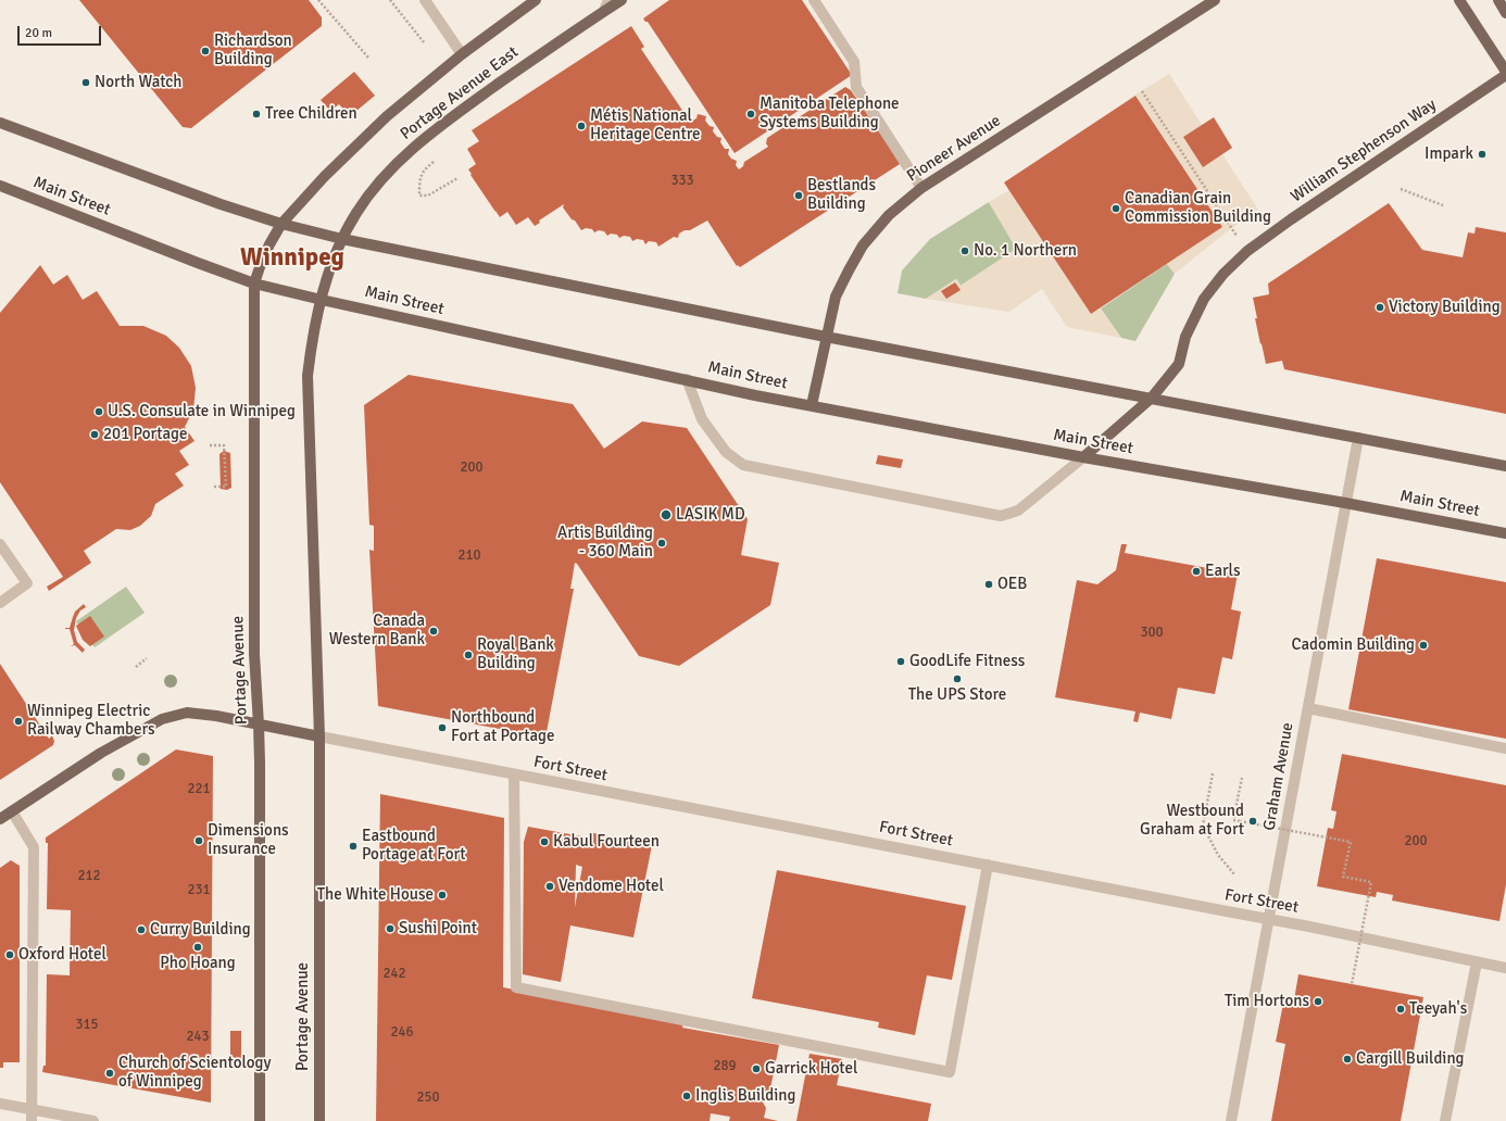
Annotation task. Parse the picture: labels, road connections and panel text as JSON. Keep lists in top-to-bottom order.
{
  "streets": {
    "main road": [
      "Portage Avenue East",
      "Pioneer Avenue",
      "William Stephenson Way",
      "Main Street",
      "Portage Avenue"
    ],
    "street": ["Fort Street", "Graham Avenue"]
  },
  "crossings": [
    ["Portage Avenue East", "Portage Avenue"],
    ["Pioneer Avenue", "Main Street"],
    ["William Stephenson Way", "Main Street"],
    ["Main Street", "Portage Avenue"],
    ["Main Street", "Graham Avenue"],
    ["Portage Avenue", "Fort Street"],
    ["Fort Street", "Graham Avenue"]
  ],
  "districts": ["Winnipeg"],
  "places": [
    "Richardson Building",
    "North Watch",
    "Tree Children",
    "Manitoba Telephone Systems Building",
    "Métis National Heritage Centre",
    "Impark",
    "Bestlands Building",
    "Canadian Grain Commission Building",
    "No. 1 Northern",
    "Victory Building",
    "U.S. Consulate in Winnipeg",
    "201 Portage",
    "LASIK MD",
    "Artis Building - 360 Main",
    "Earls",
    "OEB",
    "Canada Western Bank",
    "Cadomin Building",
    "Royal Bank Building",
    "GoodLife Fitness",
    "The UPS Store",
    "Winnipeg Electric Railway Chambers",
    "Northbound Fort at Portage",
    "Westbound Graham at Fort",
    "Dimensions Insurance",
    "Kabul Fourteen",
    "Eastbound Portage at Fort",
    "Vendome Hotel",
    "The White House",
    "Sushi Point",
    "Curry Building",
    "Pho Hoang",
    "Oxford Hotel",
    "Tim Hortons",
    "Teeyah's",
    "Cargill Building",
    "Garrick Hotel",
    "Church of Scientology of Winnipeg",
    "Inglis Building"
  ],
  "house_numbers": [
    "333",
    "200",
    "210",
    "300",
    "221",
    "200",
    "212",
    "231",
    "242",
    "315",
    "246",
    "243",
    "289",
    "250"
  ],
  "scale_bar": "20 m"
}
